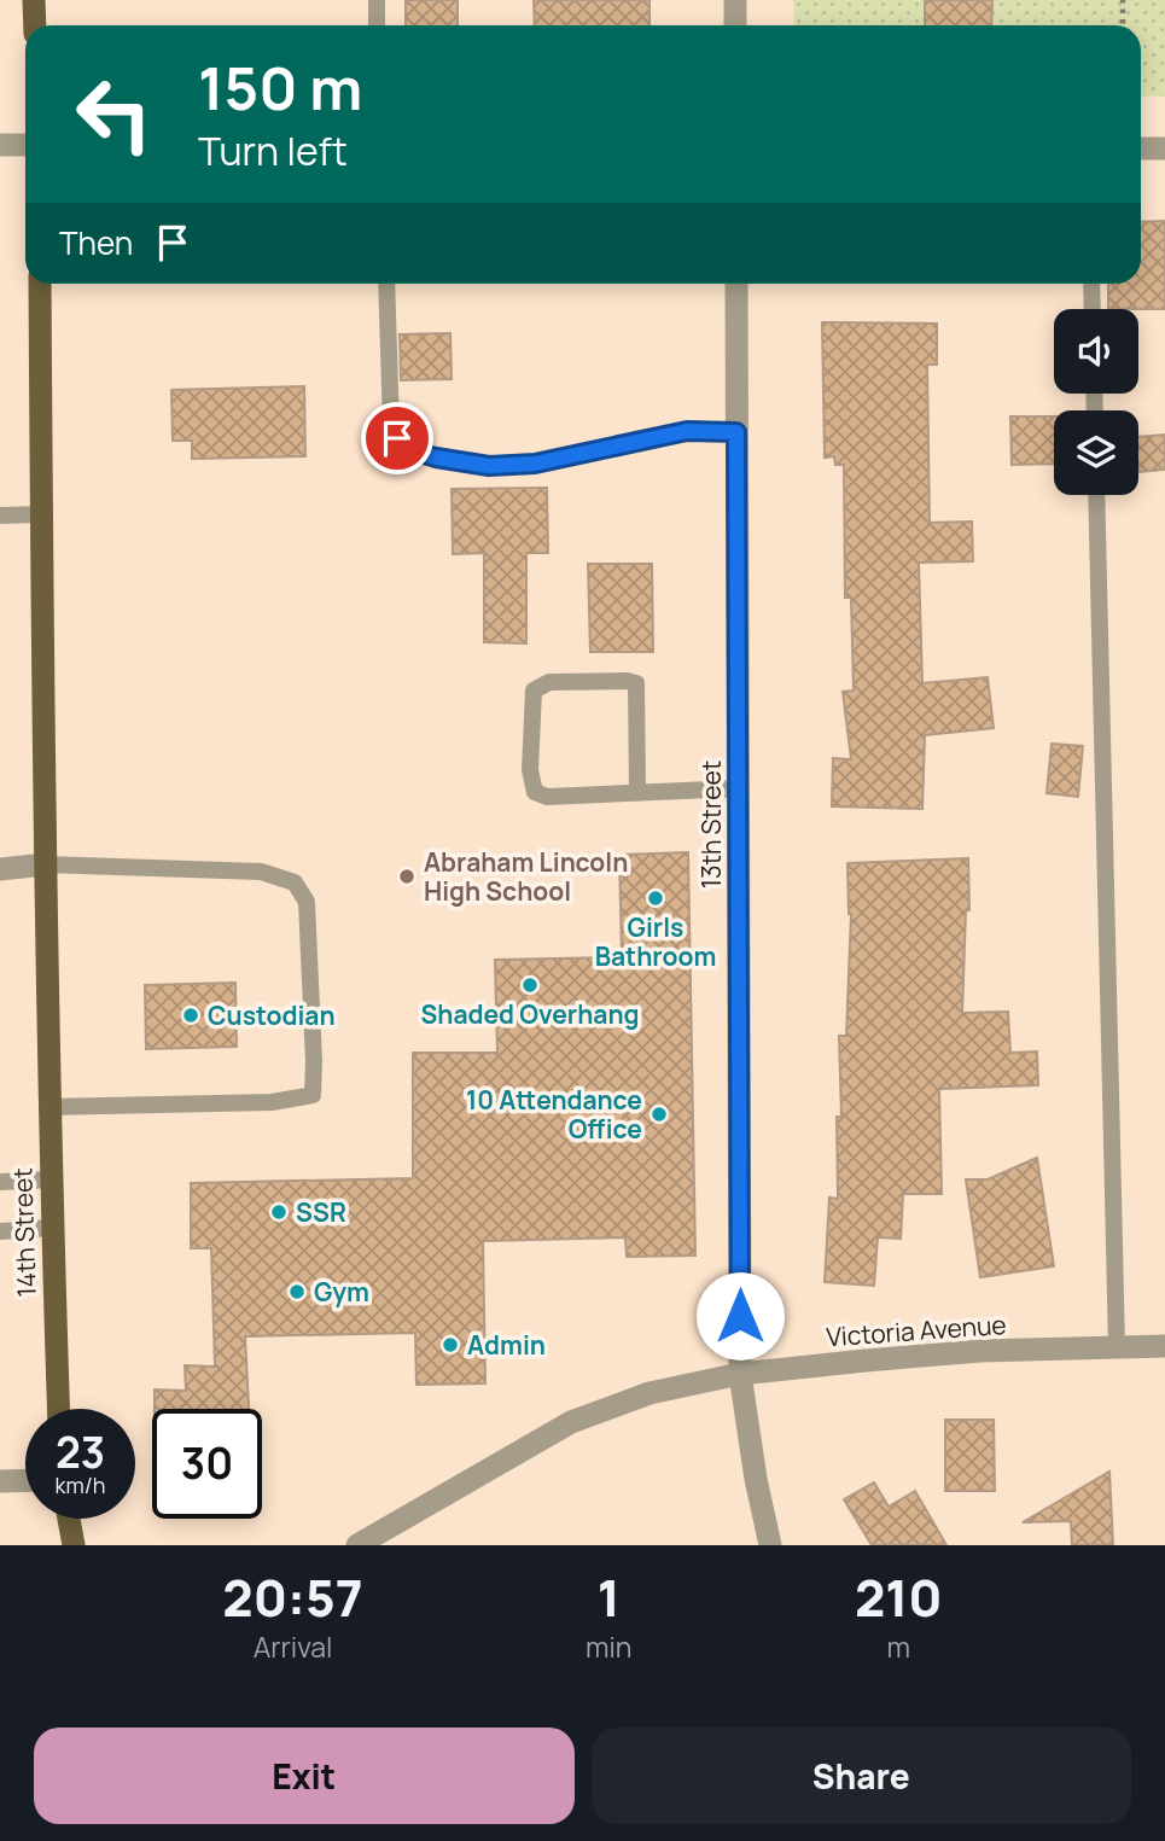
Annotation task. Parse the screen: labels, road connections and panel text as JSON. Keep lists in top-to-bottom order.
{
  "streets": {
    "main road": ["14th Street"],
    "street": ["13th Street", "Victoria Avenue"]
  },
  "crossings": [
    ["13th Street", "Victoria Avenue"]
  ],
  "places": [
    "Abraham Lincoln High School",
    "Girls Bathroom",
    "Shaded Overhang",
    "Custodian",
    "10 Attendance Office",
    "SSR",
    "Gym",
    "Admin"
  ],
  "page": {
    "turn": ["150 m", "Turn left"],
    "then": "Then",
    "speed": "23 km/h",
    "limit": "30",
    "eta": [
      "20:57",
      "Arrival",
      "1",
      "min",
      "210",
      "m"
    ],
    "buttons": ["Exit", "Share"]
  }
}
